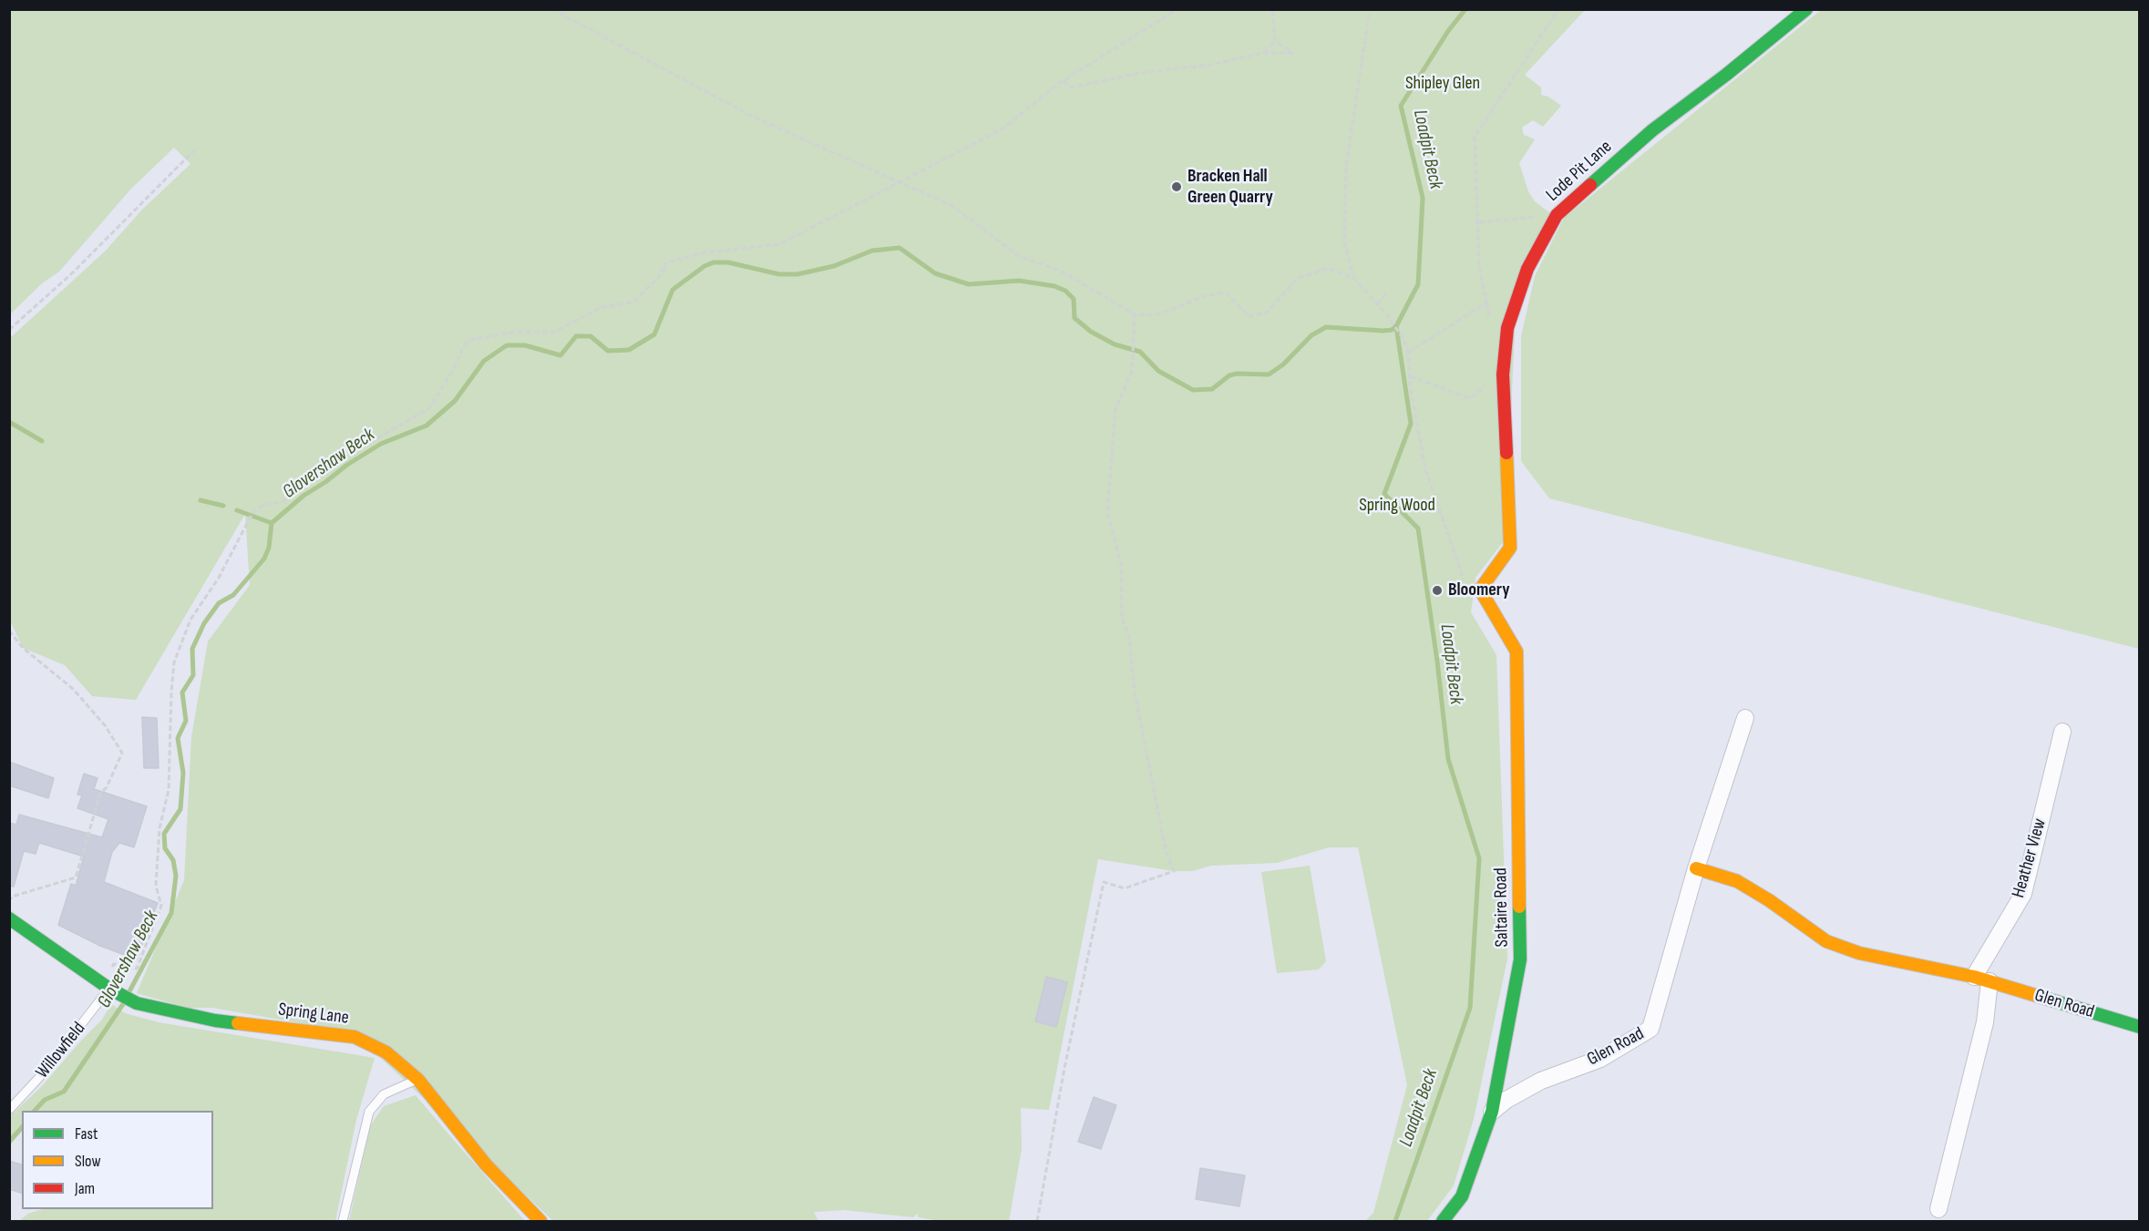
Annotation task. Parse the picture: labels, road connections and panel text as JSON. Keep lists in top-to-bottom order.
{
  "streets": {
    "street": [
      "Lode Pit Lane",
      "Heather View",
      "Saltaire Road",
      "Glen Road",
      "Spring Lane"
    ],
    "lane": ["Willowfield"]
  },
  "crossings": [
    ["Lode Pit Lane", "Saltaire Road"],
    ["Heather View", "Glen Road"],
    ["Saltaire Road", "Glen Road"],
    ["Spring Lane", "Willowfield"]
  ],
  "water": ["Loadpit Beck", "Glovershaw Beck"],
  "parks": ["Shipley Glen", "Spring Wood"],
  "places": ["Bracken Hall Green Quarry", "Bloomery"],
  "legend": ["Fast", "Slow", "Jam"]
}
